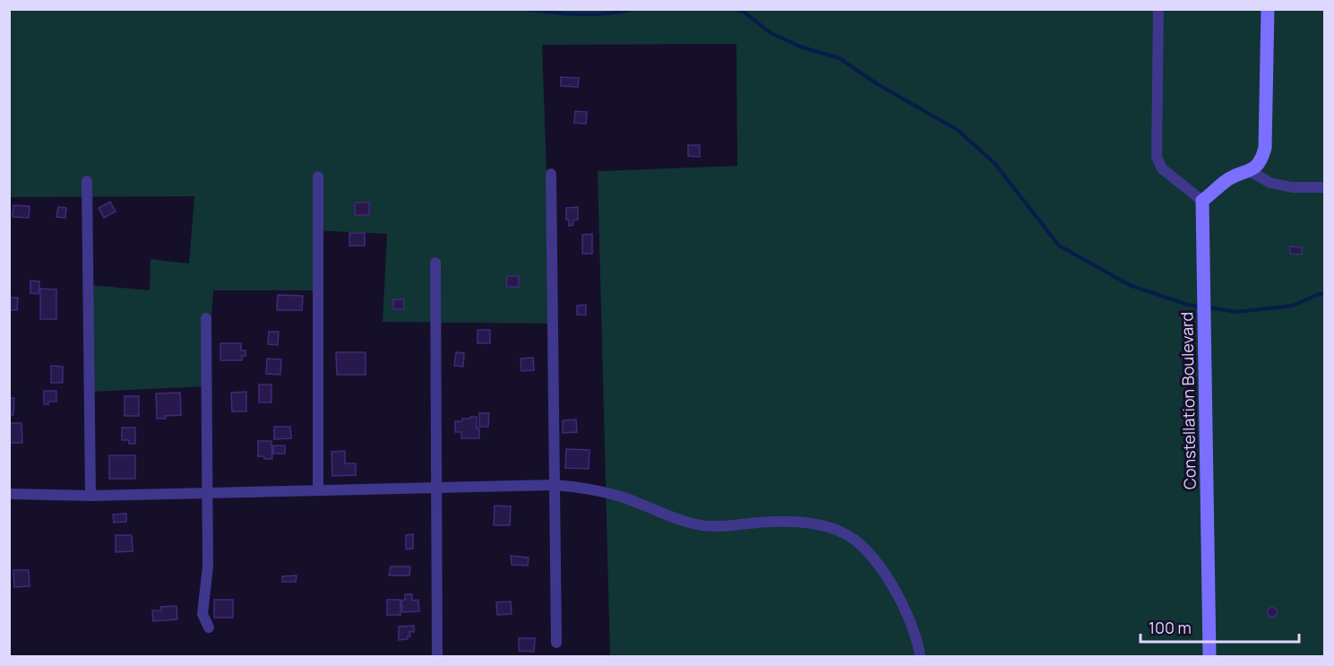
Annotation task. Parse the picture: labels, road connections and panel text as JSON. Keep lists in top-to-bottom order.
{
  "streets": {
    "street": ["Constellation Boulevard"]
  },
  "scale_bar": "100 m"
}
